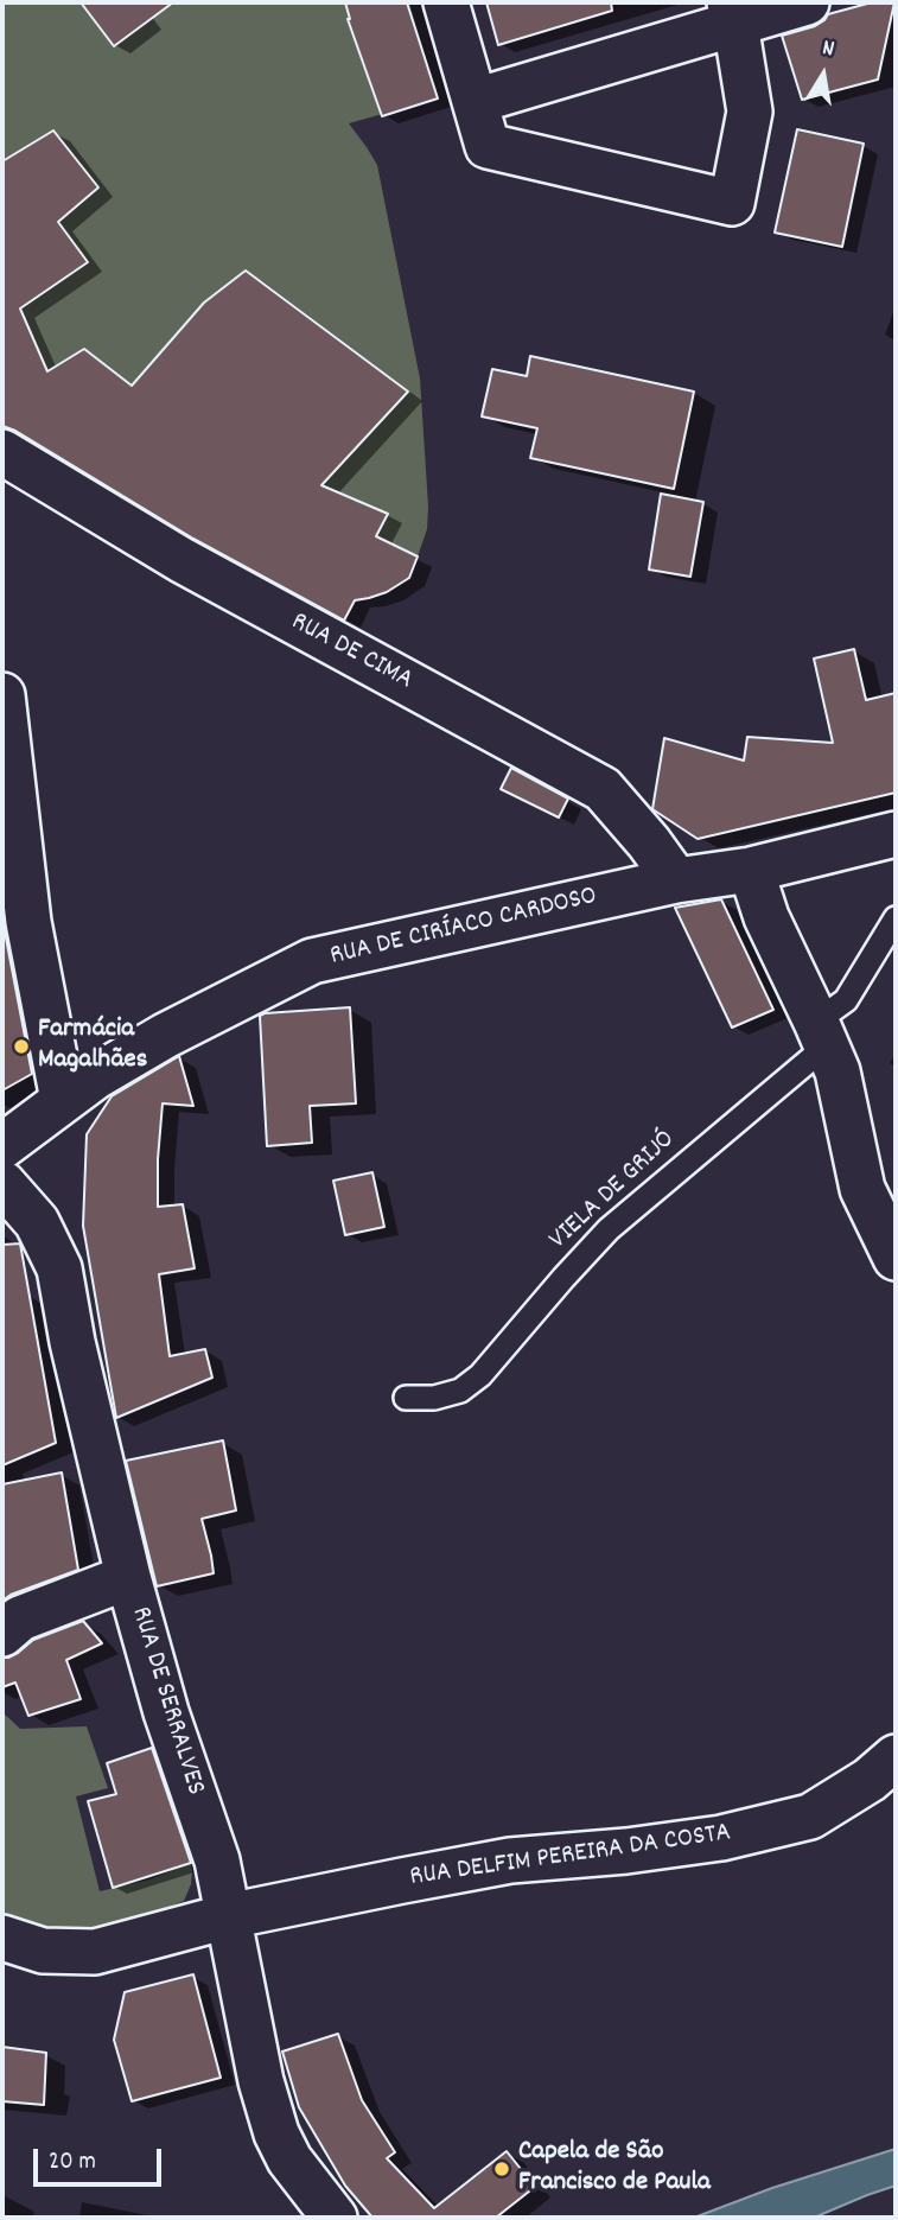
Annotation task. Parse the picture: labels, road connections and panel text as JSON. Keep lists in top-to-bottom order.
{
  "streets": {
    "street": [
      "RUA DE CIMA",
      "RUA DE CIRÍACO CARDOSO",
      "RUA DE SERRALVES",
      "RUA DELFIM PEREIRA DA COSTA"
    ],
    "lane": ["VIELA DE GRIJÓ"]
  },
  "crossings": [
    ["RUA DE CIMA", "RUA DE CIRÍACO CARDOSO"],
    ["RUA DE SERRALVES", "RUA DELFIM PEREIRA DA COSTA"]
  ],
  "places": ["Farmácia Magalhães", "Capela de São Francisco de Paula"],
  "scale_bar": "20 m",
  "north": "top"
}
